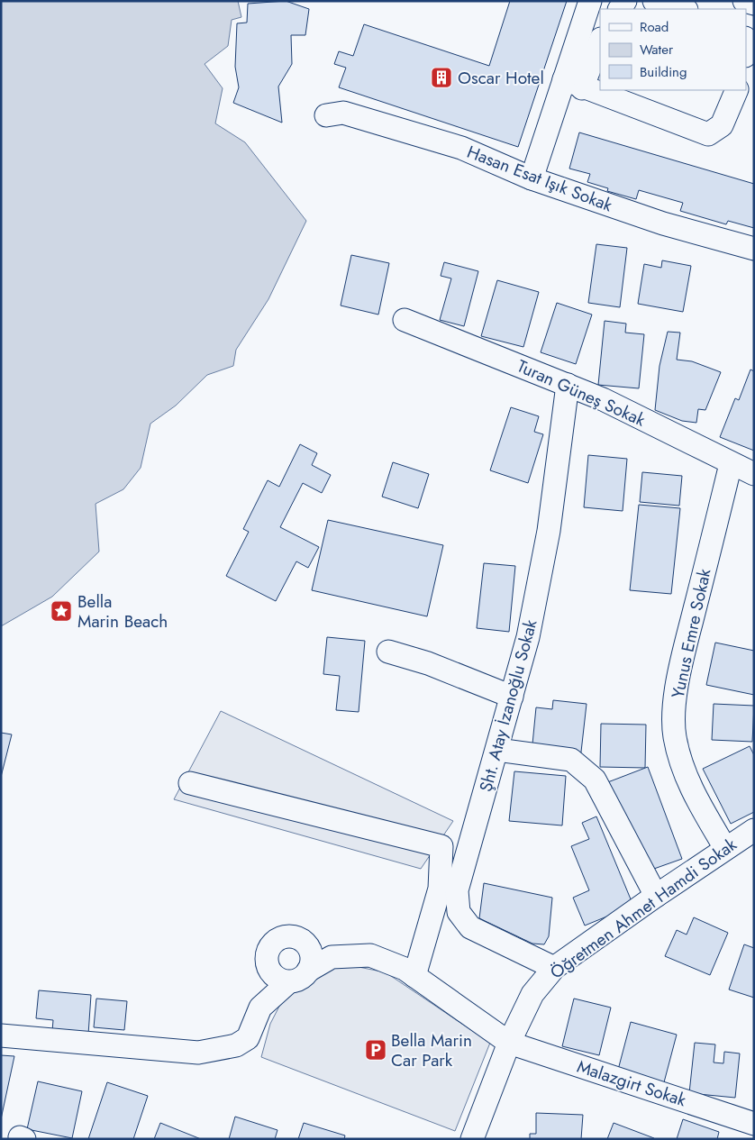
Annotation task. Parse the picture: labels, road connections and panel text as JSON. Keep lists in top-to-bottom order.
{
  "streets": {
    "street": [
      "Hasan Esat Işık Sokak",
      "Turan Güneş Sokak",
      "Yunus Emre Sokak",
      "Şht. Atay İzanoğlu Sokak",
      "Öğretmen Ahmet Hamdi Sokak",
      "Malazgirt Sokak"
    ]
  },
  "crossings": [
    ["Turan Güneş Sokak", "Yunus Emre Sokak"],
    ["Turan Güneş Sokak", "Şht. Atay İzanoğlu Sokak"],
    ["Yunus Emre Sokak", "Öğretmen Ahmet Hamdi Sokak"],
    ["Şht. Atay İzanoğlu Sokak", "Öğretmen Ahmet Hamdi Sokak"],
    ["Öğretmen Ahmet Hamdi Sokak", "Malazgirt Sokak"]
  ],
  "places": {
    "building": ["Oscar Hotel"],
    "place": ["Bella Marin Beach"],
    "parking": ["Bella Marin Car Park"]
  },
  "legend": ["Road", "Water", "Building"]
}
